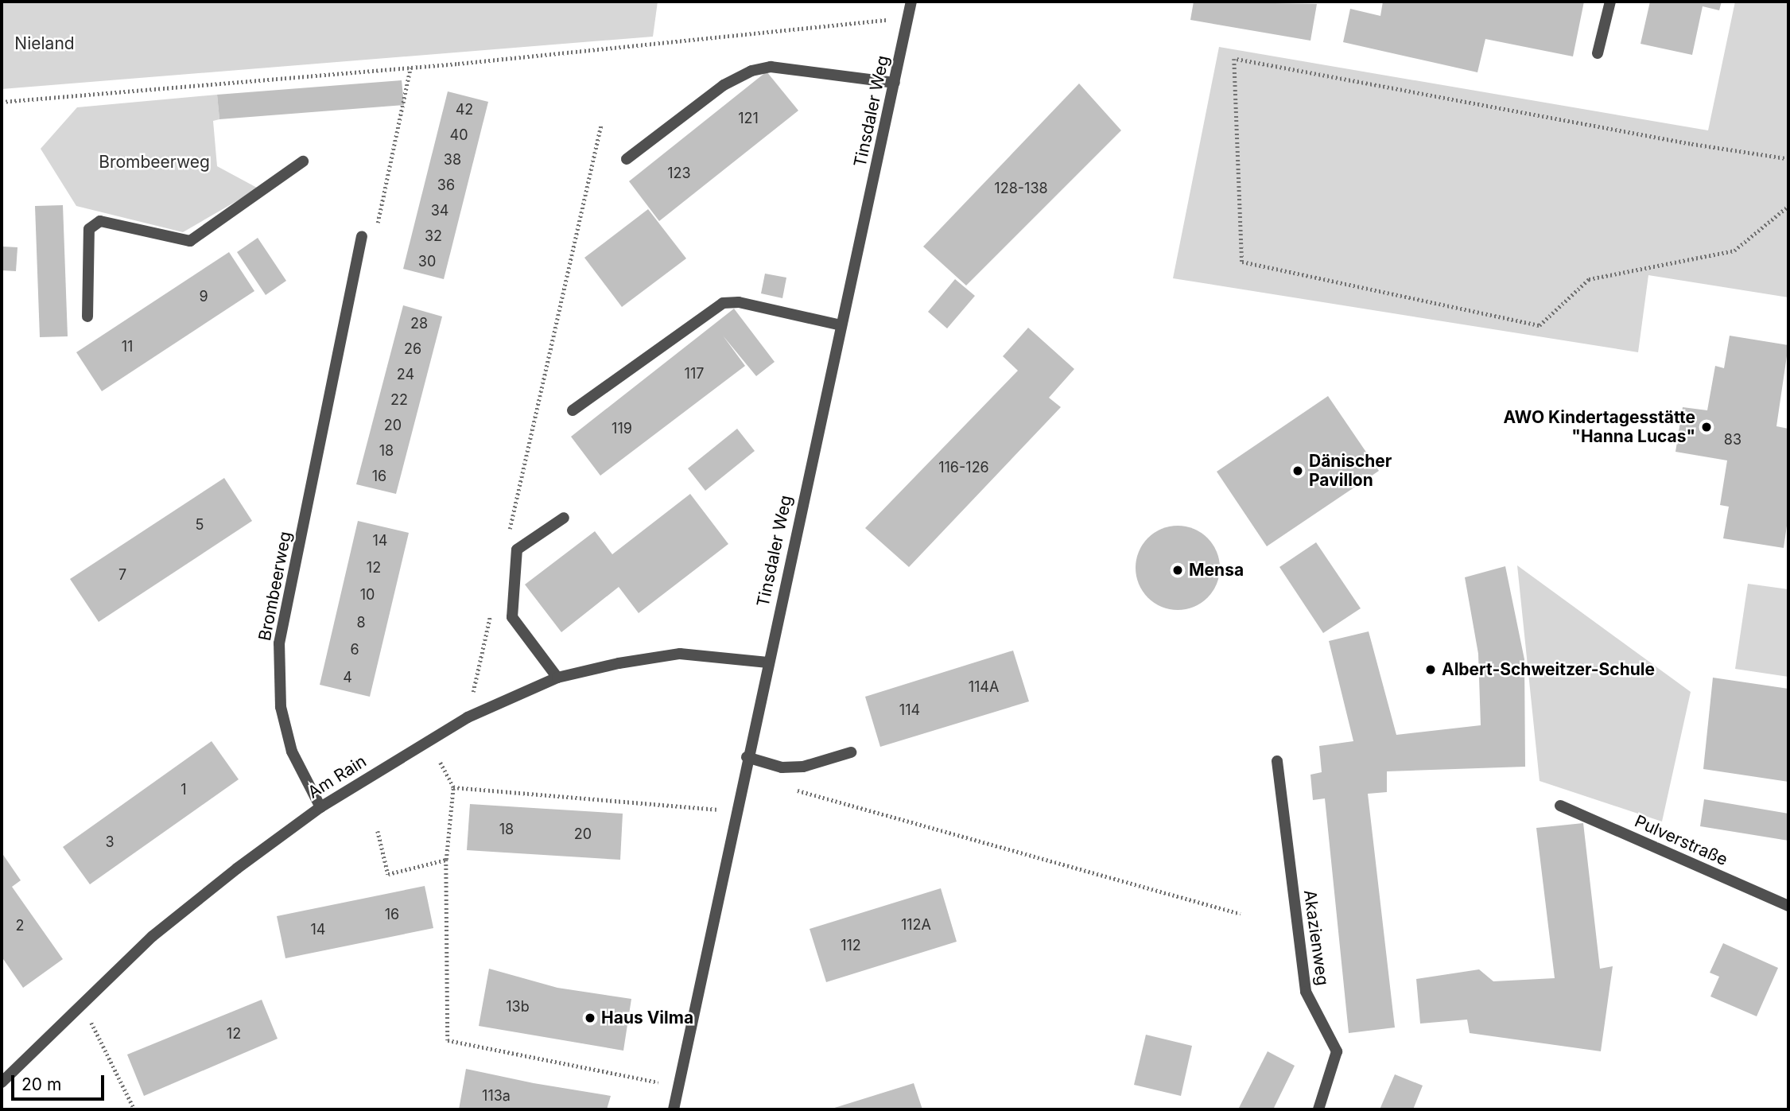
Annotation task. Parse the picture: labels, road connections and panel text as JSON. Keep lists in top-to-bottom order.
{
  "streets": {
    "street": [
      "Tinsdaler Weg",
      "Brombeerweg",
      "Am Rain",
      "Pulverstraße",
      "Akazienweg"
    ]
  },
  "crossings": [
    ["Tinsdaler Weg", "Am Rain"],
    ["Brombeerweg", "Am Rain"]
  ],
  "parks": ["Nieland", "Brombeerweg"],
  "places": [
    "AWO Kindertagesstätte \"Hanna Lucas\"",
    "Dänischer Pavillon",
    "Mensa",
    "Albert-Schweitzer-Schule",
    "Haus Vilma"
  ],
  "house_numbers": [
    "42",
    "121",
    "40",
    "38",
    "123",
    "36",
    "128-138",
    "34",
    "32",
    "30",
    "9",
    "28",
    "11",
    "26",
    "117",
    "24",
    "22",
    "20",
    "119",
    "83",
    "18",
    "116-126",
    "16",
    "5",
    "14",
    "12",
    "7",
    "10",
    "8",
    "6",
    "4",
    "114A",
    "114",
    "1",
    "18",
    "20",
    "3",
    "16",
    "112A",
    "2",
    "14",
    "112",
    "13b",
    "12",
    "113a"
  ],
  "scale_bar": "20 m"
}
